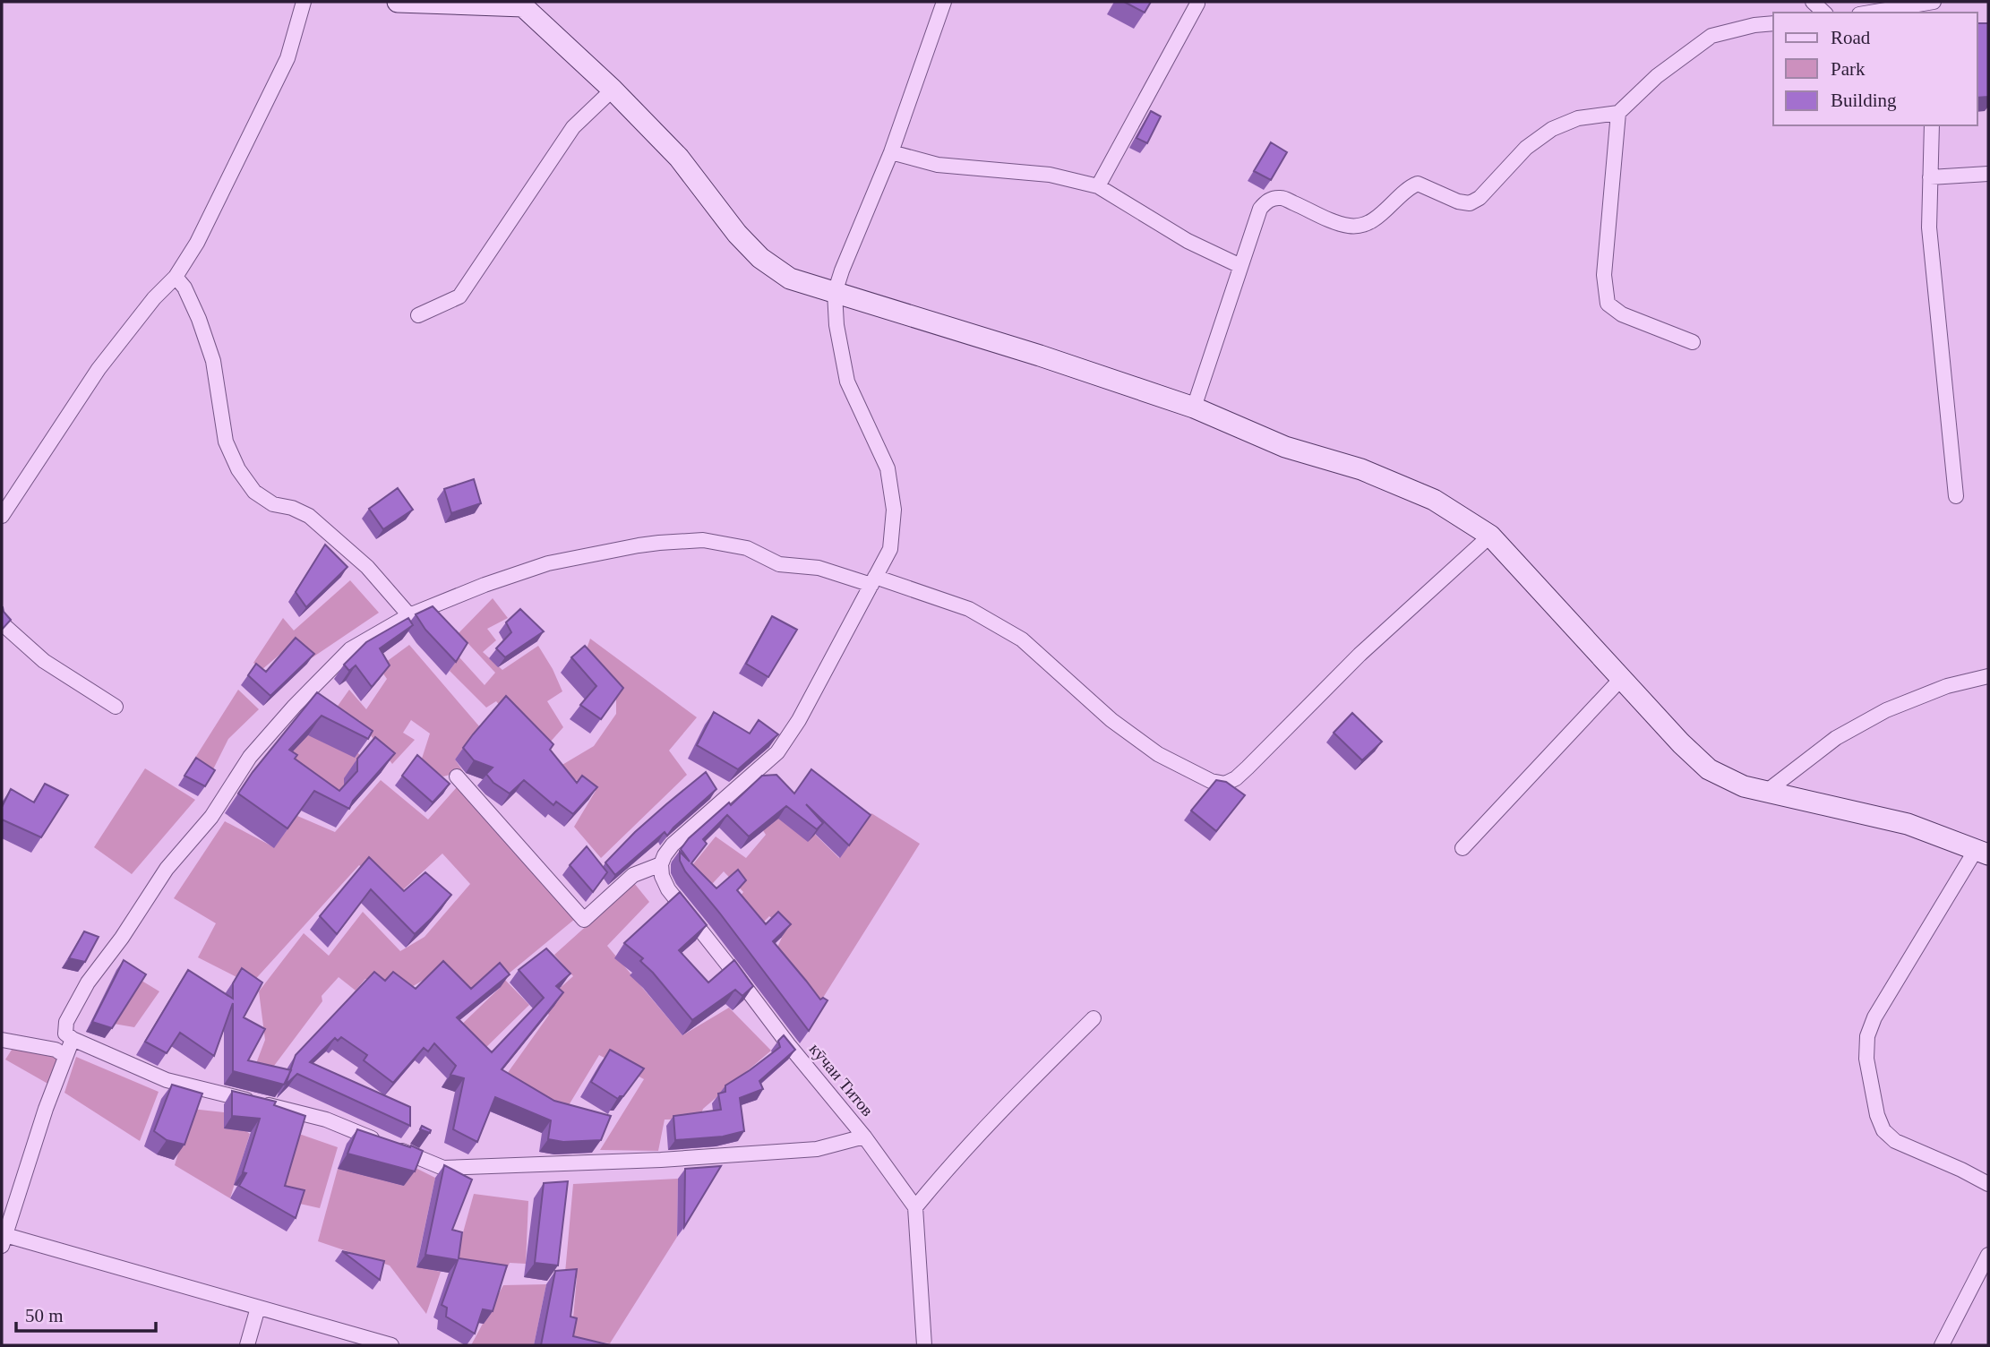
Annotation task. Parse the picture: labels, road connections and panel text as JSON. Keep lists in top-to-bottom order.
{
  "streets": {
    "street": ["кӯчаи Титов"]
  },
  "legend": ["Road", "Park", "Building"],
  "scale_bar": "50 m"
}
